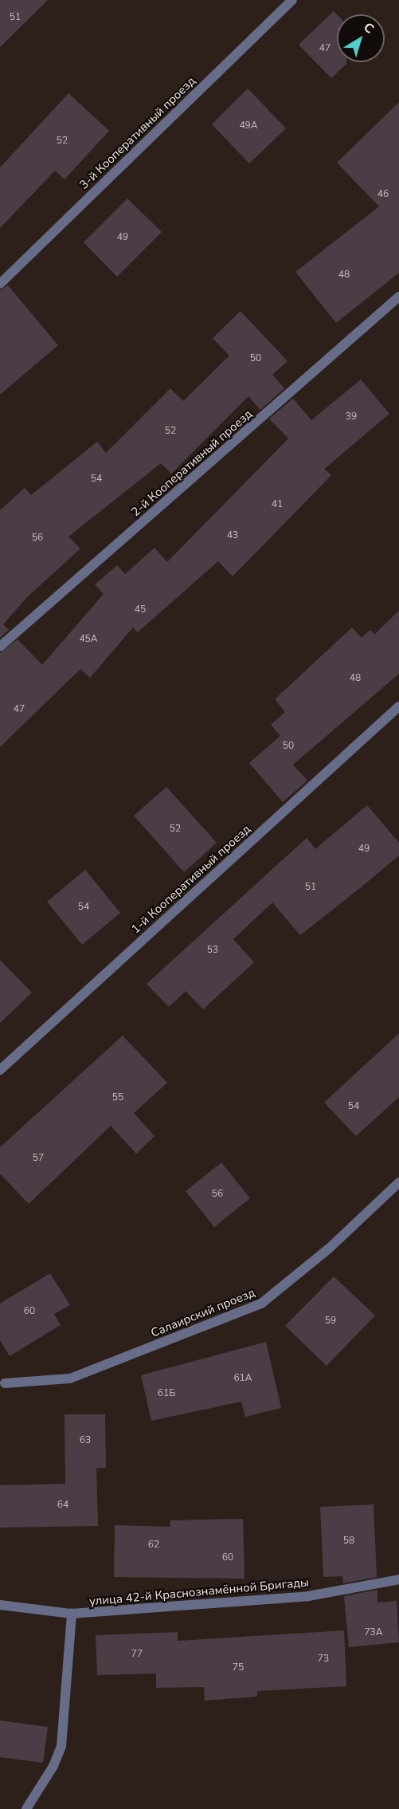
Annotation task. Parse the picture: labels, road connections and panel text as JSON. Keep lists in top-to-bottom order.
{
  "streets": {
    "street": [
      "3-й Кооперативный проезд",
      "2-й Кооперативный проезд",
      "1-й Кооперативный проезд",
      "Салаирский проезд",
      "улица 42-й Краснознамённой Бригады"
    ]
  },
  "house_numbers": [
    "51",
    "47",
    "49А",
    "52",
    "46",
    "49",
    "48",
    "50",
    "39",
    "52",
    "54",
    "41",
    "43",
    "56",
    "45",
    "45А",
    "48",
    "47",
    "50",
    "52",
    "49",
    "51",
    "54",
    "53",
    "55",
    "54",
    "57",
    "56",
    "60",
    "59",
    "61А",
    "61Б",
    "63",
    "64",
    "58",
    "62",
    "60",
    "73А",
    "77",
    "73",
    "75"
  ],
  "north": "top right"
}
